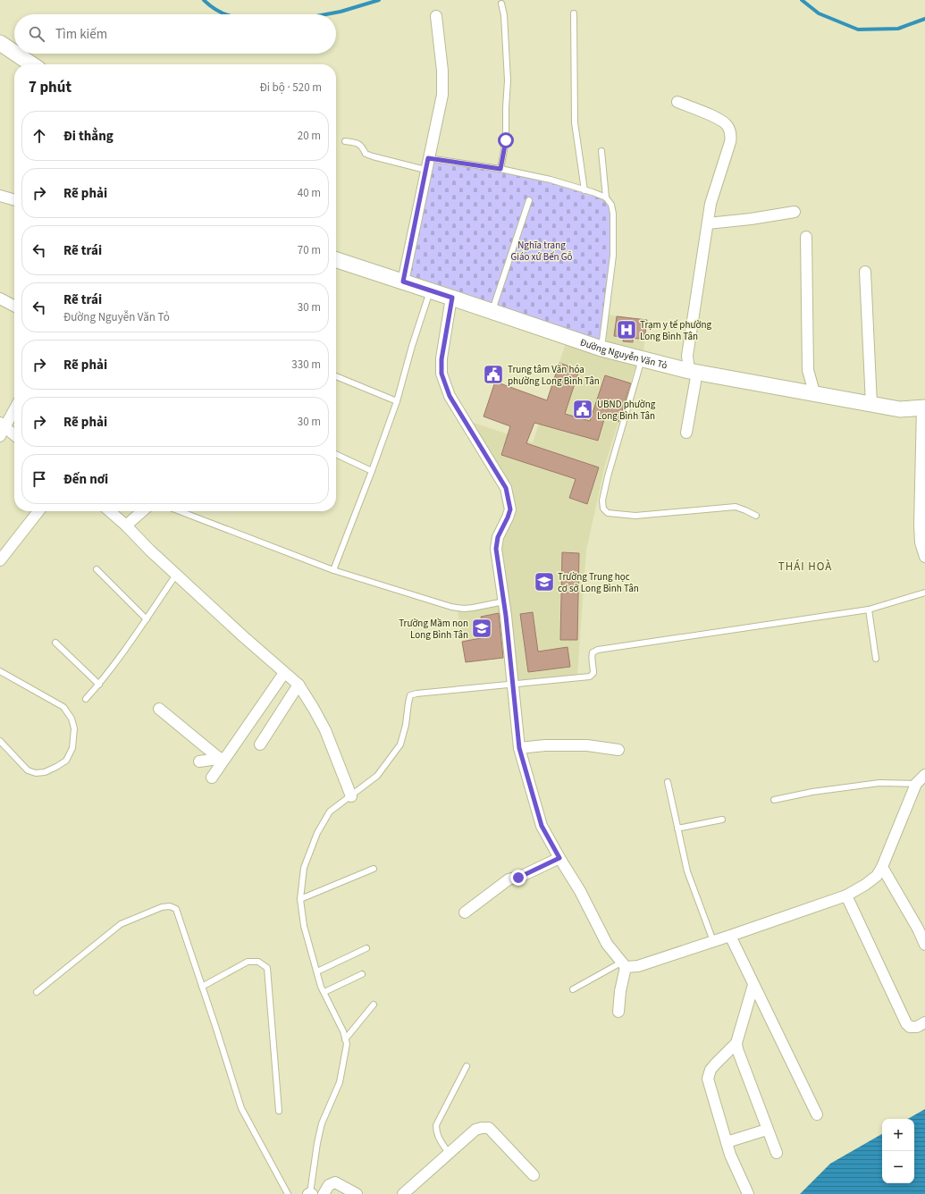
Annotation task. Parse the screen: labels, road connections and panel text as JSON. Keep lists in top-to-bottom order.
{
  "streets": {
    "street": ["Đường Nguyễn Văn Tỏ"]
  },
  "districts": ["THÁI HOÀ"],
  "parks": ["Nghĩa trang Giáo xứ Bến Gỗ"],
  "places": {
    "hospital": ["Trạm y tế phường Long Bình Tân"],
    "public building": ["Trung tâm Văn hóa phường Long Bình Tân", "UBND phường Long Bình Tân"],
    "school or university": ["Trường Trung học cơ sở Long Bình Tân", "Trường Mầm non Long Bình Tân"]
  },
  "page": {
    "search": "Tìm kiếm",
    "heading": ["7 phút", "Đi bộ · 520 m"],
    "list": [
      ["Đi thẳng", "20 m"],
      ["Rẽ phải", "40 m"],
      ["Rẽ trái", "70 m"],
      ["Rẽ trái", "Đường Nguyễn Văn Tỏ", "30 m"],
      ["Rẽ phải", "330 m"],
      ["Rẽ phải", "30 m"],
      "Đến nơi"
    ],
    "map_buttons": ["+", "−"]
  }
}
